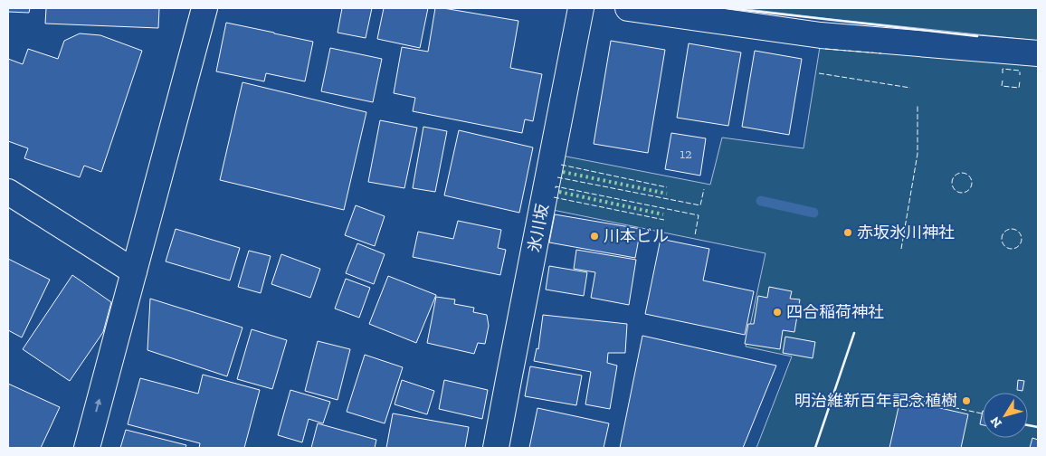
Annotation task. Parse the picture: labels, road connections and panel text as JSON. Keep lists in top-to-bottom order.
{
  "streets": {
    "street": ["氷川坂"]
  },
  "places": [
    "赤坂氷川神社",
    "川本ビル",
    "四合稲荷神社",
    "明治維新百年記念植樹"
  ],
  "house_numbers": ["12"],
  "north": "bottom left"
}
